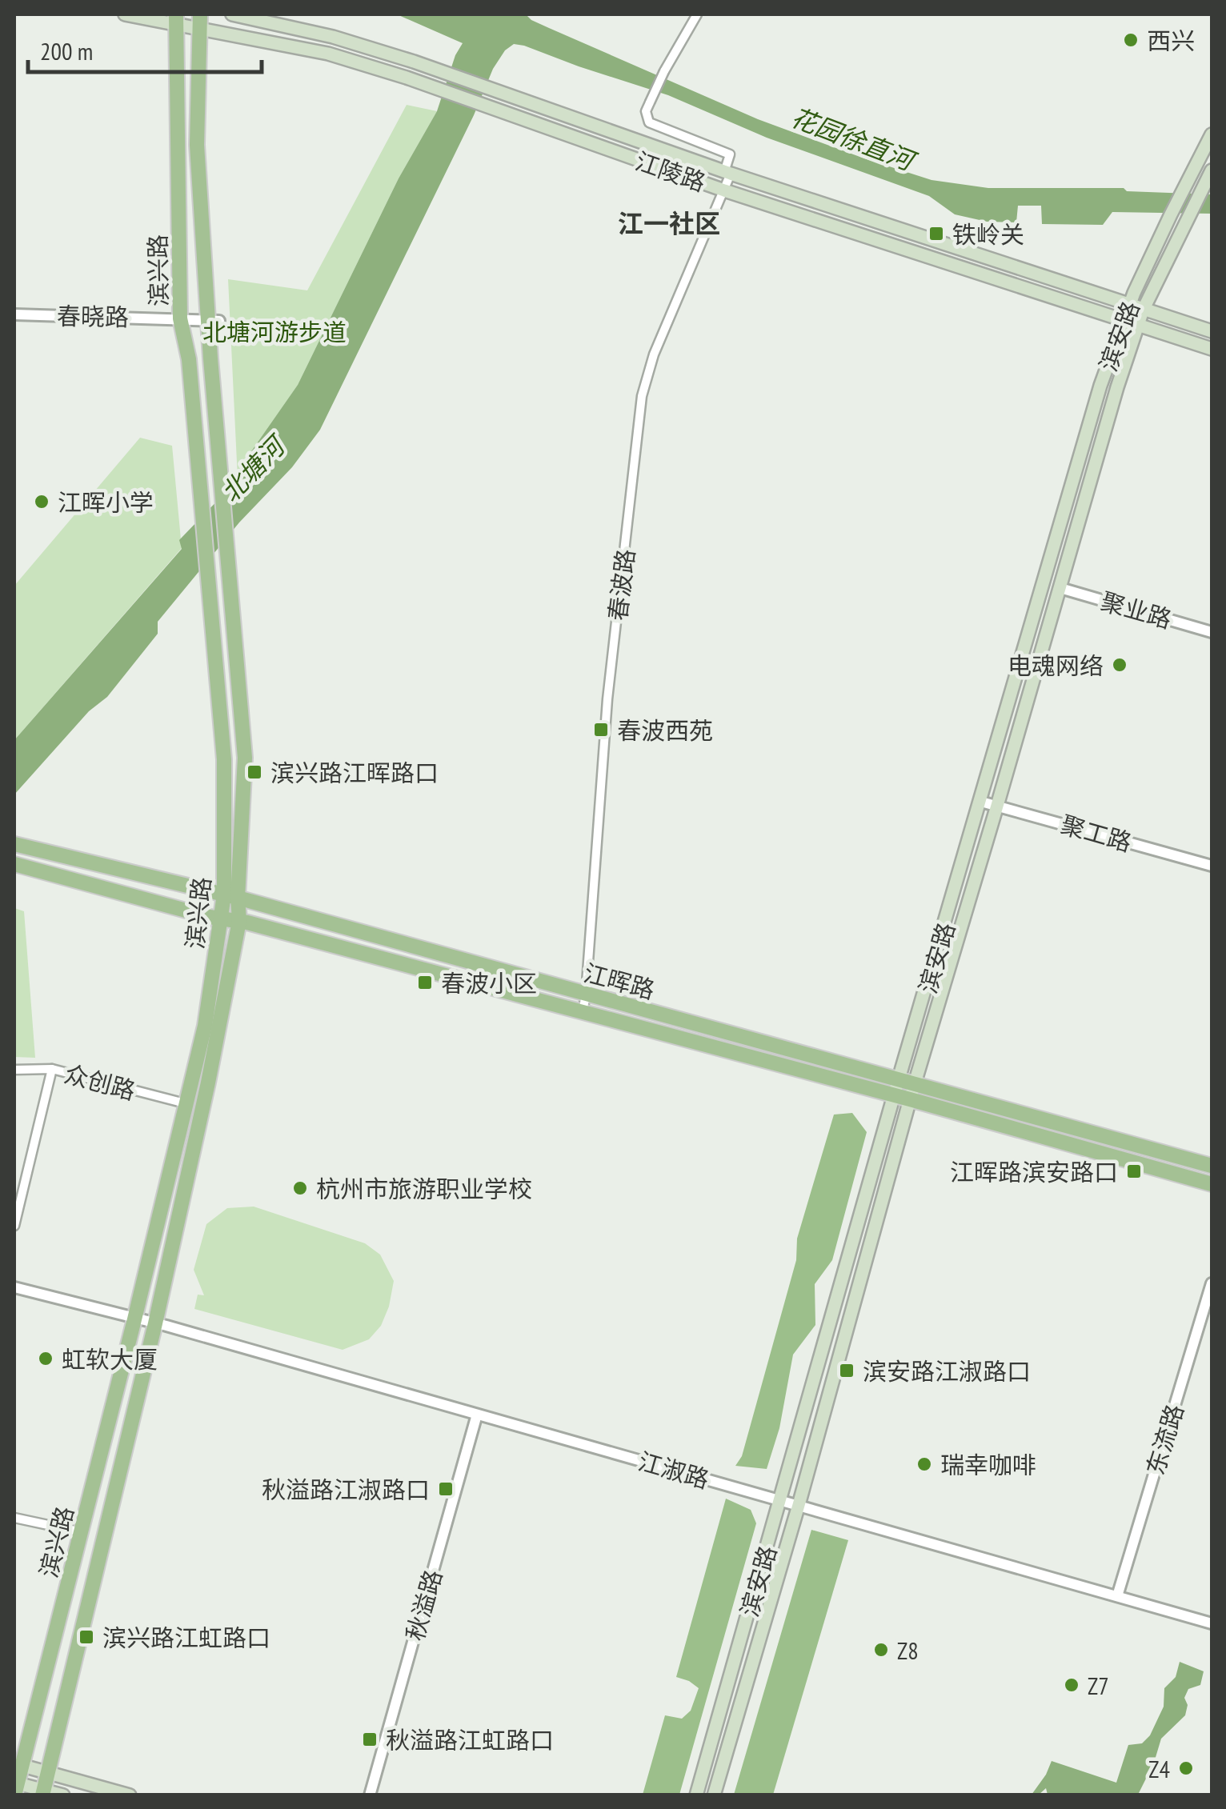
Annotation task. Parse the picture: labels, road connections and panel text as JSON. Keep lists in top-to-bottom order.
{
  "streets": {
    "main road": [
      "江陵路",
      "滨兴路",
      "滨安路",
      "江晖路"
    ],
    "street": [
      "春晓路",
      "春波路",
      "聚业路",
      "聚工路",
      "众创路",
      "东流路",
      "江淑路",
      "秋溢路"
    ]
  },
  "crossings": [
    ["江陵路", "滨兴路"],
    ["江陵路", "滨安路"],
    ["江陵路", "春波路"],
    ["滨兴路", "春晓路"],
    ["滨兴路", "江晖路"],
    ["滨兴路", "众创路"],
    ["滨兴路", "江淑路"],
    ["滨安路", "聚业路"],
    ["滨安路", "聚工路"],
    ["滨安路", "江晖路"],
    ["滨安路", "江淑路"],
    ["春波路", "江晖路"],
    ["东流路", "江淑路"],
    ["江淑路", "秋溢路"]
  ],
  "districts": ["江一社区"],
  "water": ["花园徐直河", "北塘河"],
  "parks": ["北塘河游步道"],
  "places": {
    "other": [
      "西兴",
      "江晖小学",
      "电魂网络",
      "杭州市旅游职业学校",
      "虹软大厦",
      "瑞幸咖啡",
      "Z8",
      "Z7",
      "Z4"
    ],
    "transit": [
      "铁岭关",
      "春波西苑",
      "滨兴路江晖路口",
      "春波小区",
      "江晖路滨安路口",
      "滨安路江淑路口",
      "秋溢路江淑路口",
      "滨兴路江虹路口",
      "秋溢路江虹路口"
    ]
  },
  "scale_bar": "200 m"
}
